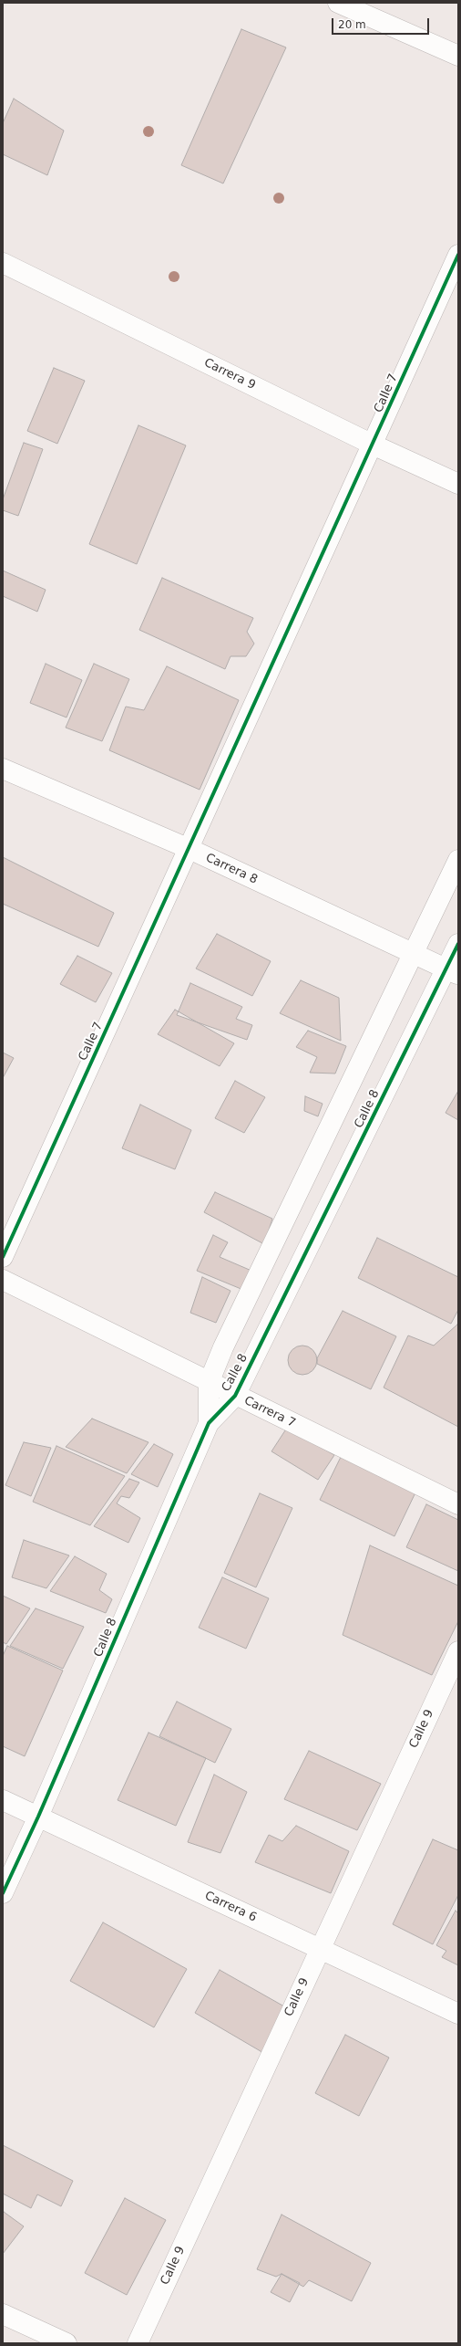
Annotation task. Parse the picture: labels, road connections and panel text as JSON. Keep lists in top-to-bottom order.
{
  "streets": {
    "street": [
      "Carrera 9",
      "Calle 7",
      "Carrera 8",
      "Calle 8",
      "Carrera 7",
      "Calle 9",
      "Carrera 6"
    ]
  },
  "crossings": [
    ["Carrera 9", "Calle 7"],
    ["Calle 7", "Carrera 8"],
    ["Carrera 8", "Calle 8"],
    ["Calle 8", "Carrera 7"],
    ["Calle 8", "Carrera 6"],
    ["Calle 9", "Carrera 6"]
  ],
  "scale_bar": "20 m"
}
